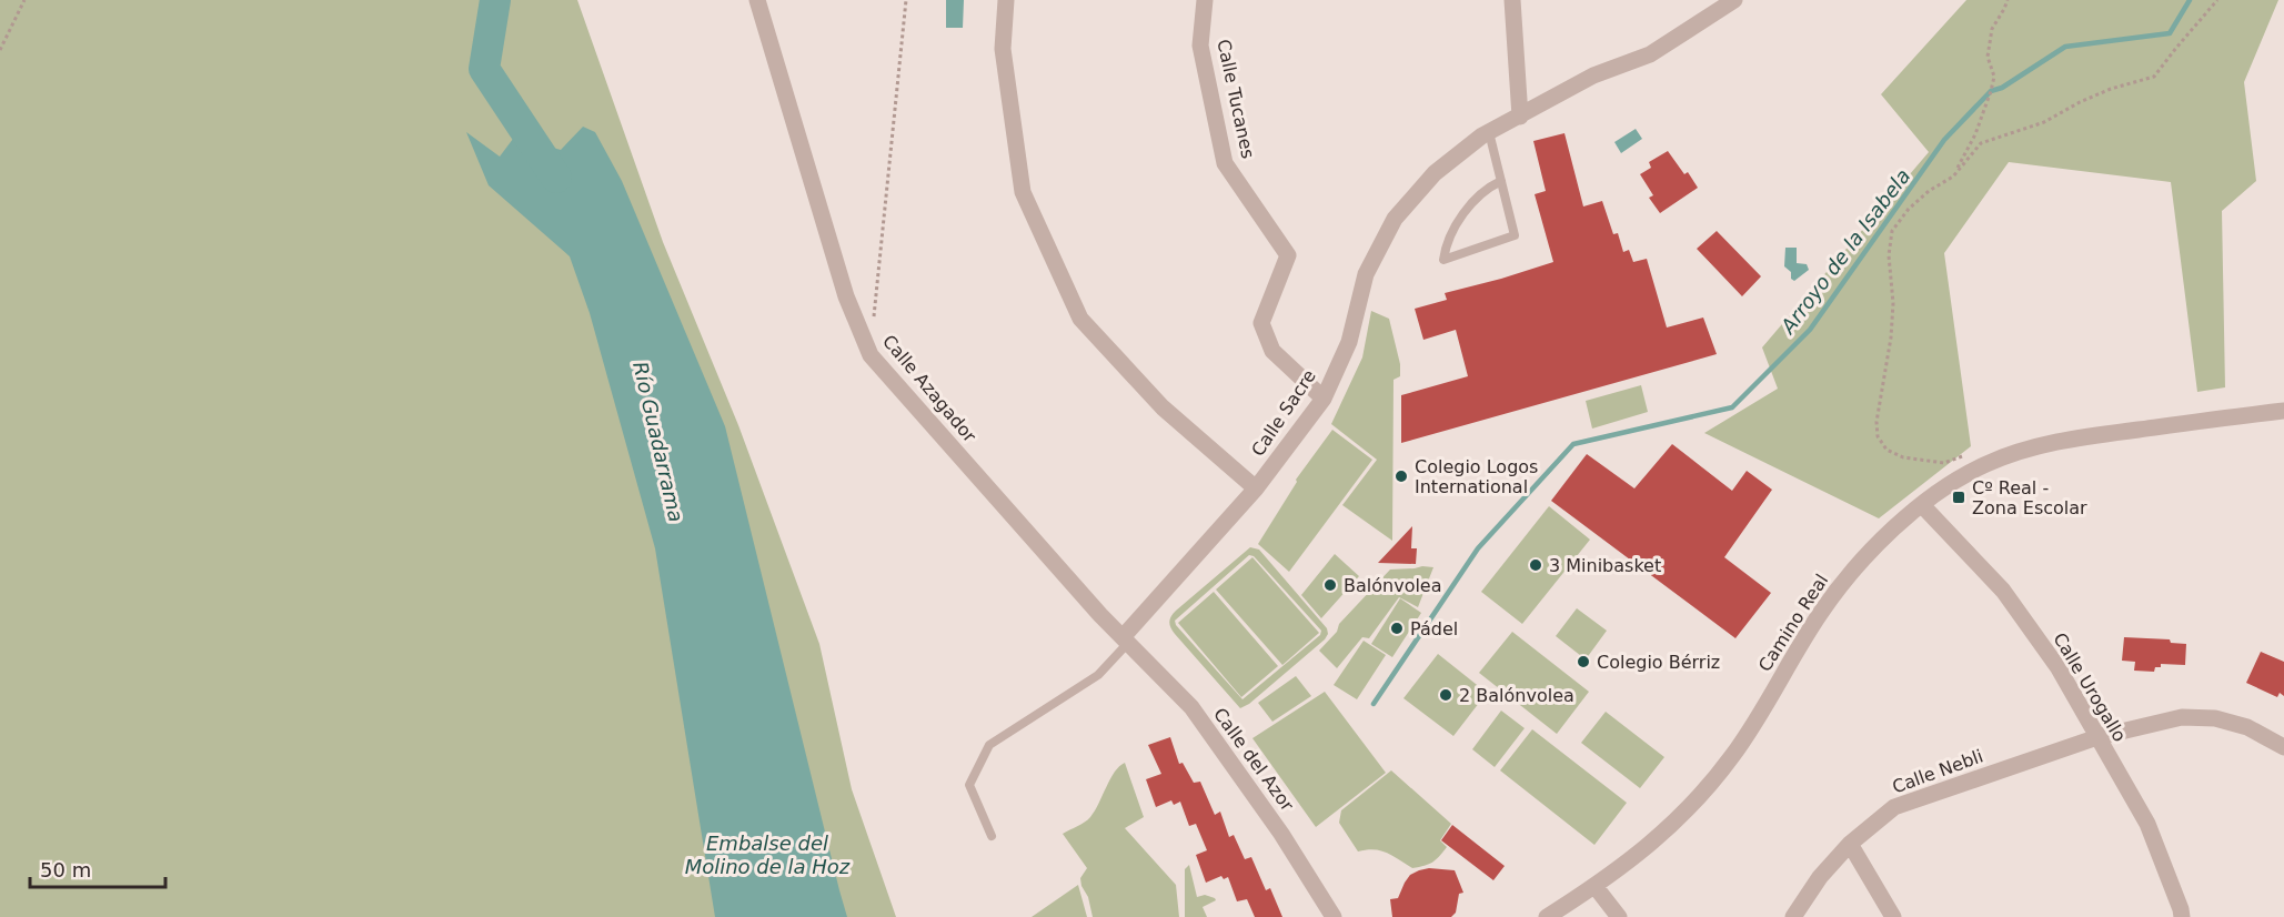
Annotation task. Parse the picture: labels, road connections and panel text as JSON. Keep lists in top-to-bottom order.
{
  "streets": {
    "street": [
      "Calle Tucanes",
      "Calle Azagador",
      "Calle Sacre",
      "Camino Real",
      "Calle Urogallo",
      "Calle del Azor",
      "Calle Nebli"
    ]
  },
  "crossings": [
    ["Calle Tucanes", "Calle Sacre"],
    ["Calle Azagador", "Calle Sacre"],
    ["Calle Azagador", "Calle del Azor"],
    ["Calle Sacre", "Calle del Azor"],
    ["Camino Real", "Calle Urogallo"],
    ["Calle Urogallo", "Calle Nebli"]
  ],
  "water": ["Arroyo de la Isabela", "Río Guadarrama", "Embalse del Molino de la Hoz"],
  "places": {
    "other": [
      "Colegio Logos International",
      "3 Minibasket",
      "Balónvolea",
      "Pádel",
      "Colegio Bérriz",
      "2 Balónvolea"
    ],
    "transit": ["Cº Real - Zona Escolar"]
  },
  "scale_bar": "50 m"
}
